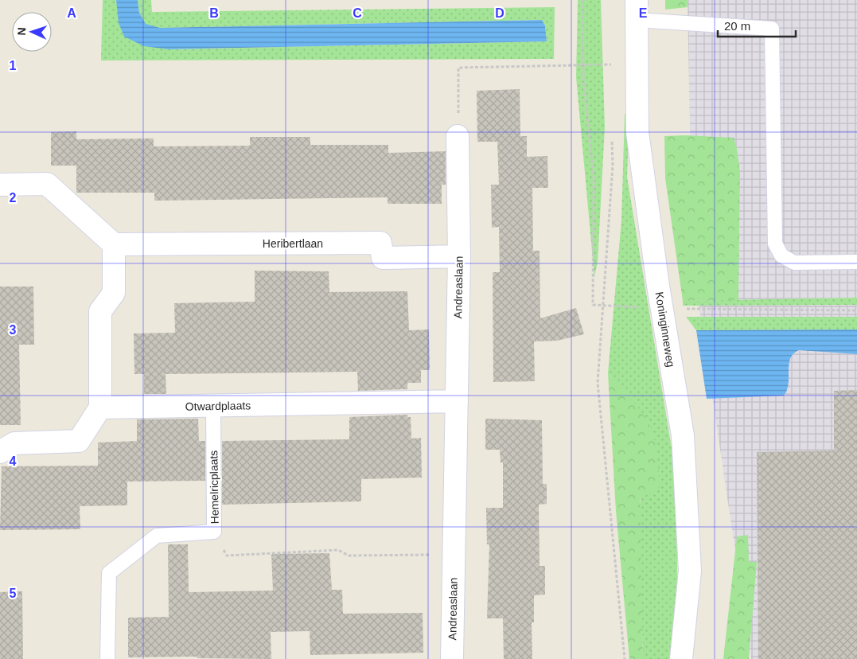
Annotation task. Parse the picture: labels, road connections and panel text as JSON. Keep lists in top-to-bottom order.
{
  "streets": {
    "street": [
      "Heribertlaan",
      "Andreaslaan",
      "Koninginneweg",
      "Otwardplaats"
    ],
    "lane": ["Hemelricplaats"]
  },
  "crossings": [
    ["Heribertlaan", "Andreaslaan"],
    ["Andreaslaan", "Otwardplaats"],
    ["Otwardplaats", "Hemelricplaats"]
  ],
  "scale_bar": "20 m",
  "north": "left",
  "grid": {
    "columns": [
      "A",
      "B",
      "C",
      "D",
      "E"
    ],
    "rows": [
      "1",
      "2",
      "3",
      "4",
      "5"
    ]
  }
}
